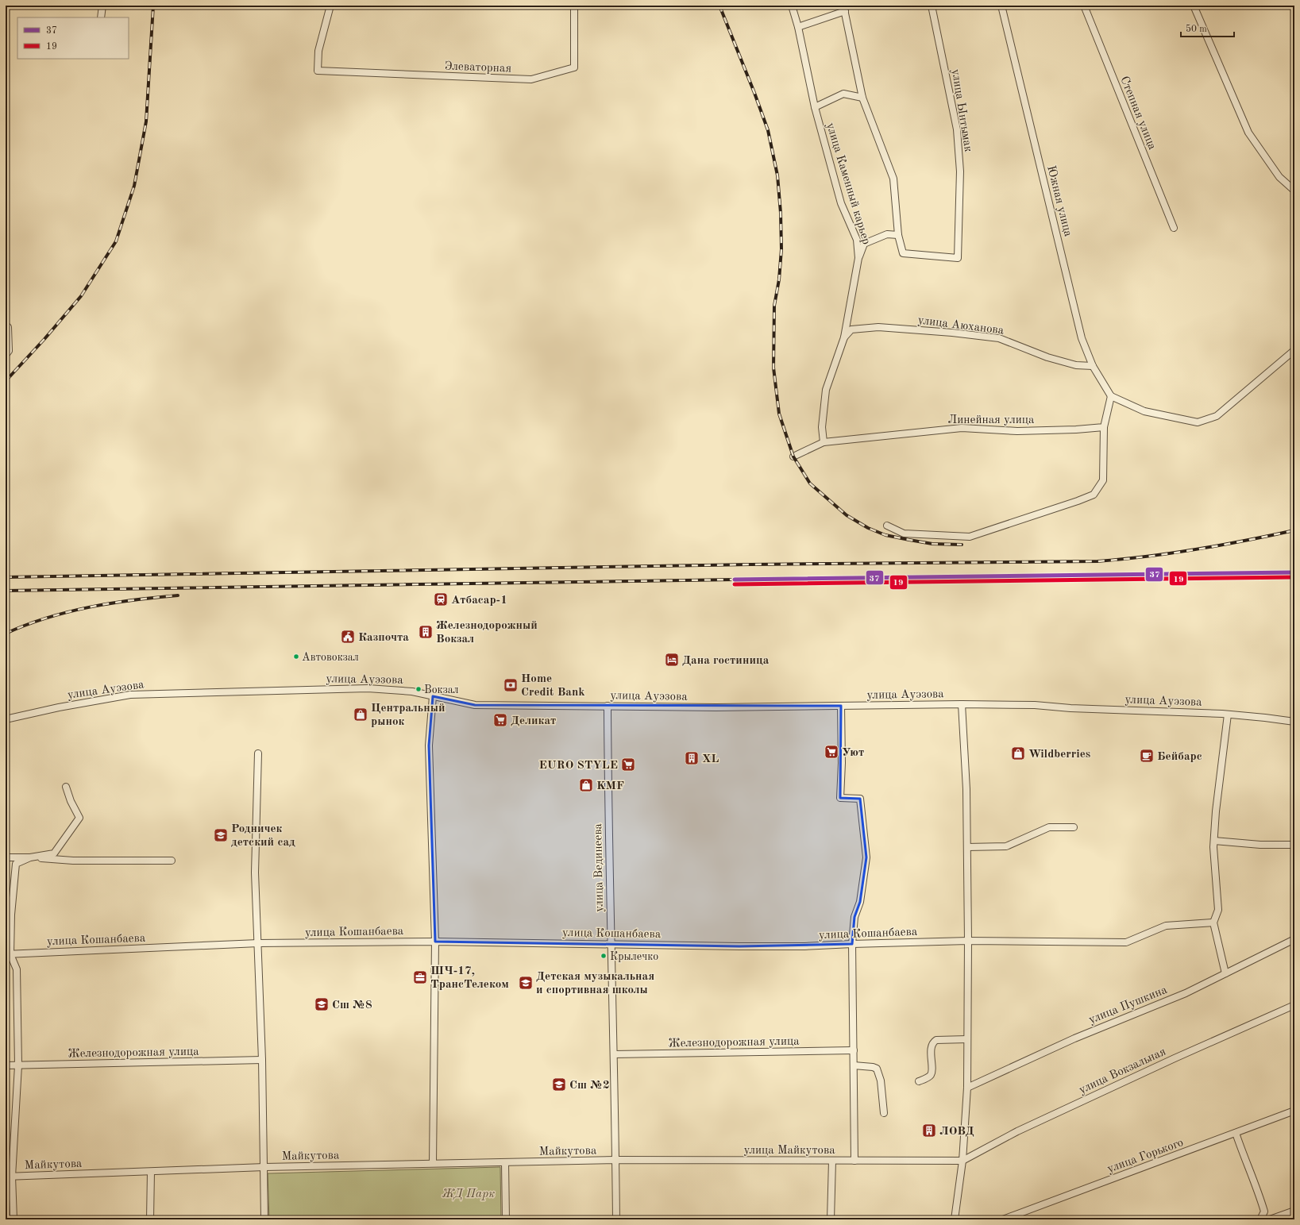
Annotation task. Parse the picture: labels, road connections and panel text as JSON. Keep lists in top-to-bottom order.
{
  "streets": {
    "street": [
      "Элеваторная",
      "улица Ынтымак",
      "Степная улица",
      "улица Каменный карьер",
      "Южная улица",
      "улица Аюханова",
      "Линейная улица",
      "улица Ауэзова",
      "улица Вединеева",
      "улица Кошанбаева",
      "улица Пушкина",
      "Железнодорожная улица",
      "улица Вокзальная",
      "улица Майкутова",
      "Майкутова",
      "улица Горького"
    ]
  },
  "crossings": [
    ["улица Каменный карьер", "улица Аюханова"],
    ["улица Каменный карьер", "Линейная улица"],
    ["Южная улица", "улица Аюханова"],
    ["улица Ауэзова", "улица Вединеева"],
    ["улица Вединеева", "улица Кошанбаева"],
    ["улица Вединеева", "Железнодорожная улица"],
    ["улица Вединеева", "улица Майкутова"],
    ["улица Вединеева", "Майкутова"],
    ["улица Вокзальная", "улица Майкутова"],
    ["улица Майкутова", "Майкутова"]
  ],
  "parks": ["ЖД Парк"],
  "places": {
    "station": ["Атбасар-1"],
    "building": ["Железнодорожный Вокзал", "XL", "ЛОВД"],
    "public building": ["Казпочта"],
    "other": ["Автовокзал", "Вокзал", "Крылечко"],
    "hotel": ["Дана гостиница"],
    "bank": ["Home Credit Bank"],
    "shop": ["Центральный рынок", "Wildberries", "KMF"],
    "supermarket": ["Деликат", "Уют", "EURO STYLE"],
    "cafe": ["Бейбарс"],
    "school or university": [
      "Родничек детский сад",
      "Детская музыкальная и спортивная школы",
      "Сш №8",
      "Сш №2"
    ],
    "office": ["ШЧ-17, ТрансТелеком"]
  },
  "lines": ["transit line 37", "transit line 19"],
  "legend": ["37", "19"],
  "scale_bar": "50 m"
}
